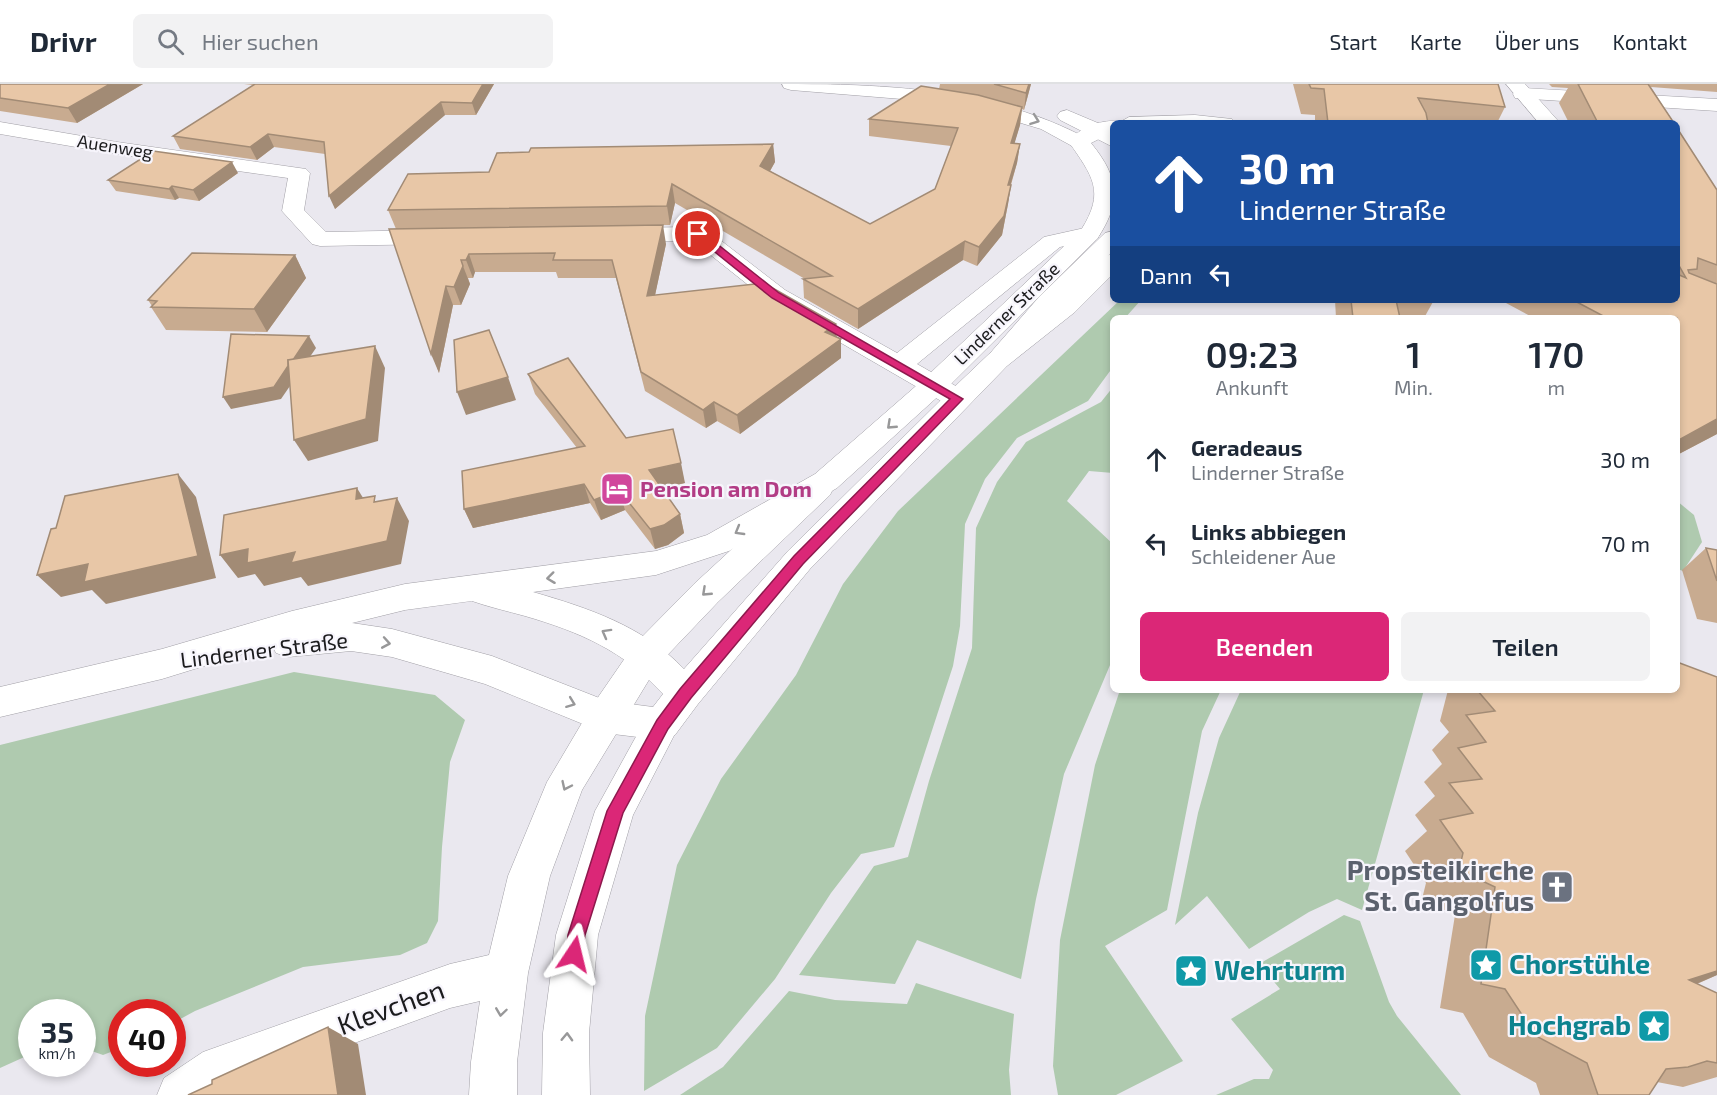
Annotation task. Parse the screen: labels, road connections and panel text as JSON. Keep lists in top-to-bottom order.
{
  "streets": {
    "street": ["Auenweg", "Linderner Straße", "Klevchen"]
  },
  "places": {
    "hotel": ["Pension am Dom"],
    "church": ["Propsteikirche St. Gangolfus"],
    "place": ["Chorstühle", "Wehrturm", "Hochgrab"]
  },
  "page": {
    "header": "Drivr",
    "search": "Hier suchen",
    "nav": [
      "Start",
      "Karte",
      "Über uns",
      "Kontakt"
    ],
    "turn": ["30 m", "Linderner Straße"],
    "then": "Dann",
    "eta": [
      "09:23",
      "Ankunft",
      "1",
      "Min.",
      "170",
      "m"
    ],
    "list": [
      {
        "name": "Geradeaus",
        "note": "Linderner Straße",
        "value": "30 m"
      },
      {
        "name": "Links abbiegen",
        "note": "Schleidener Aue",
        "value": "70 m"
      }
    ],
    "buttons": ["Beenden", "Teilen"],
    "speed": "35 km/h",
    "limit": "40"
  }
}
